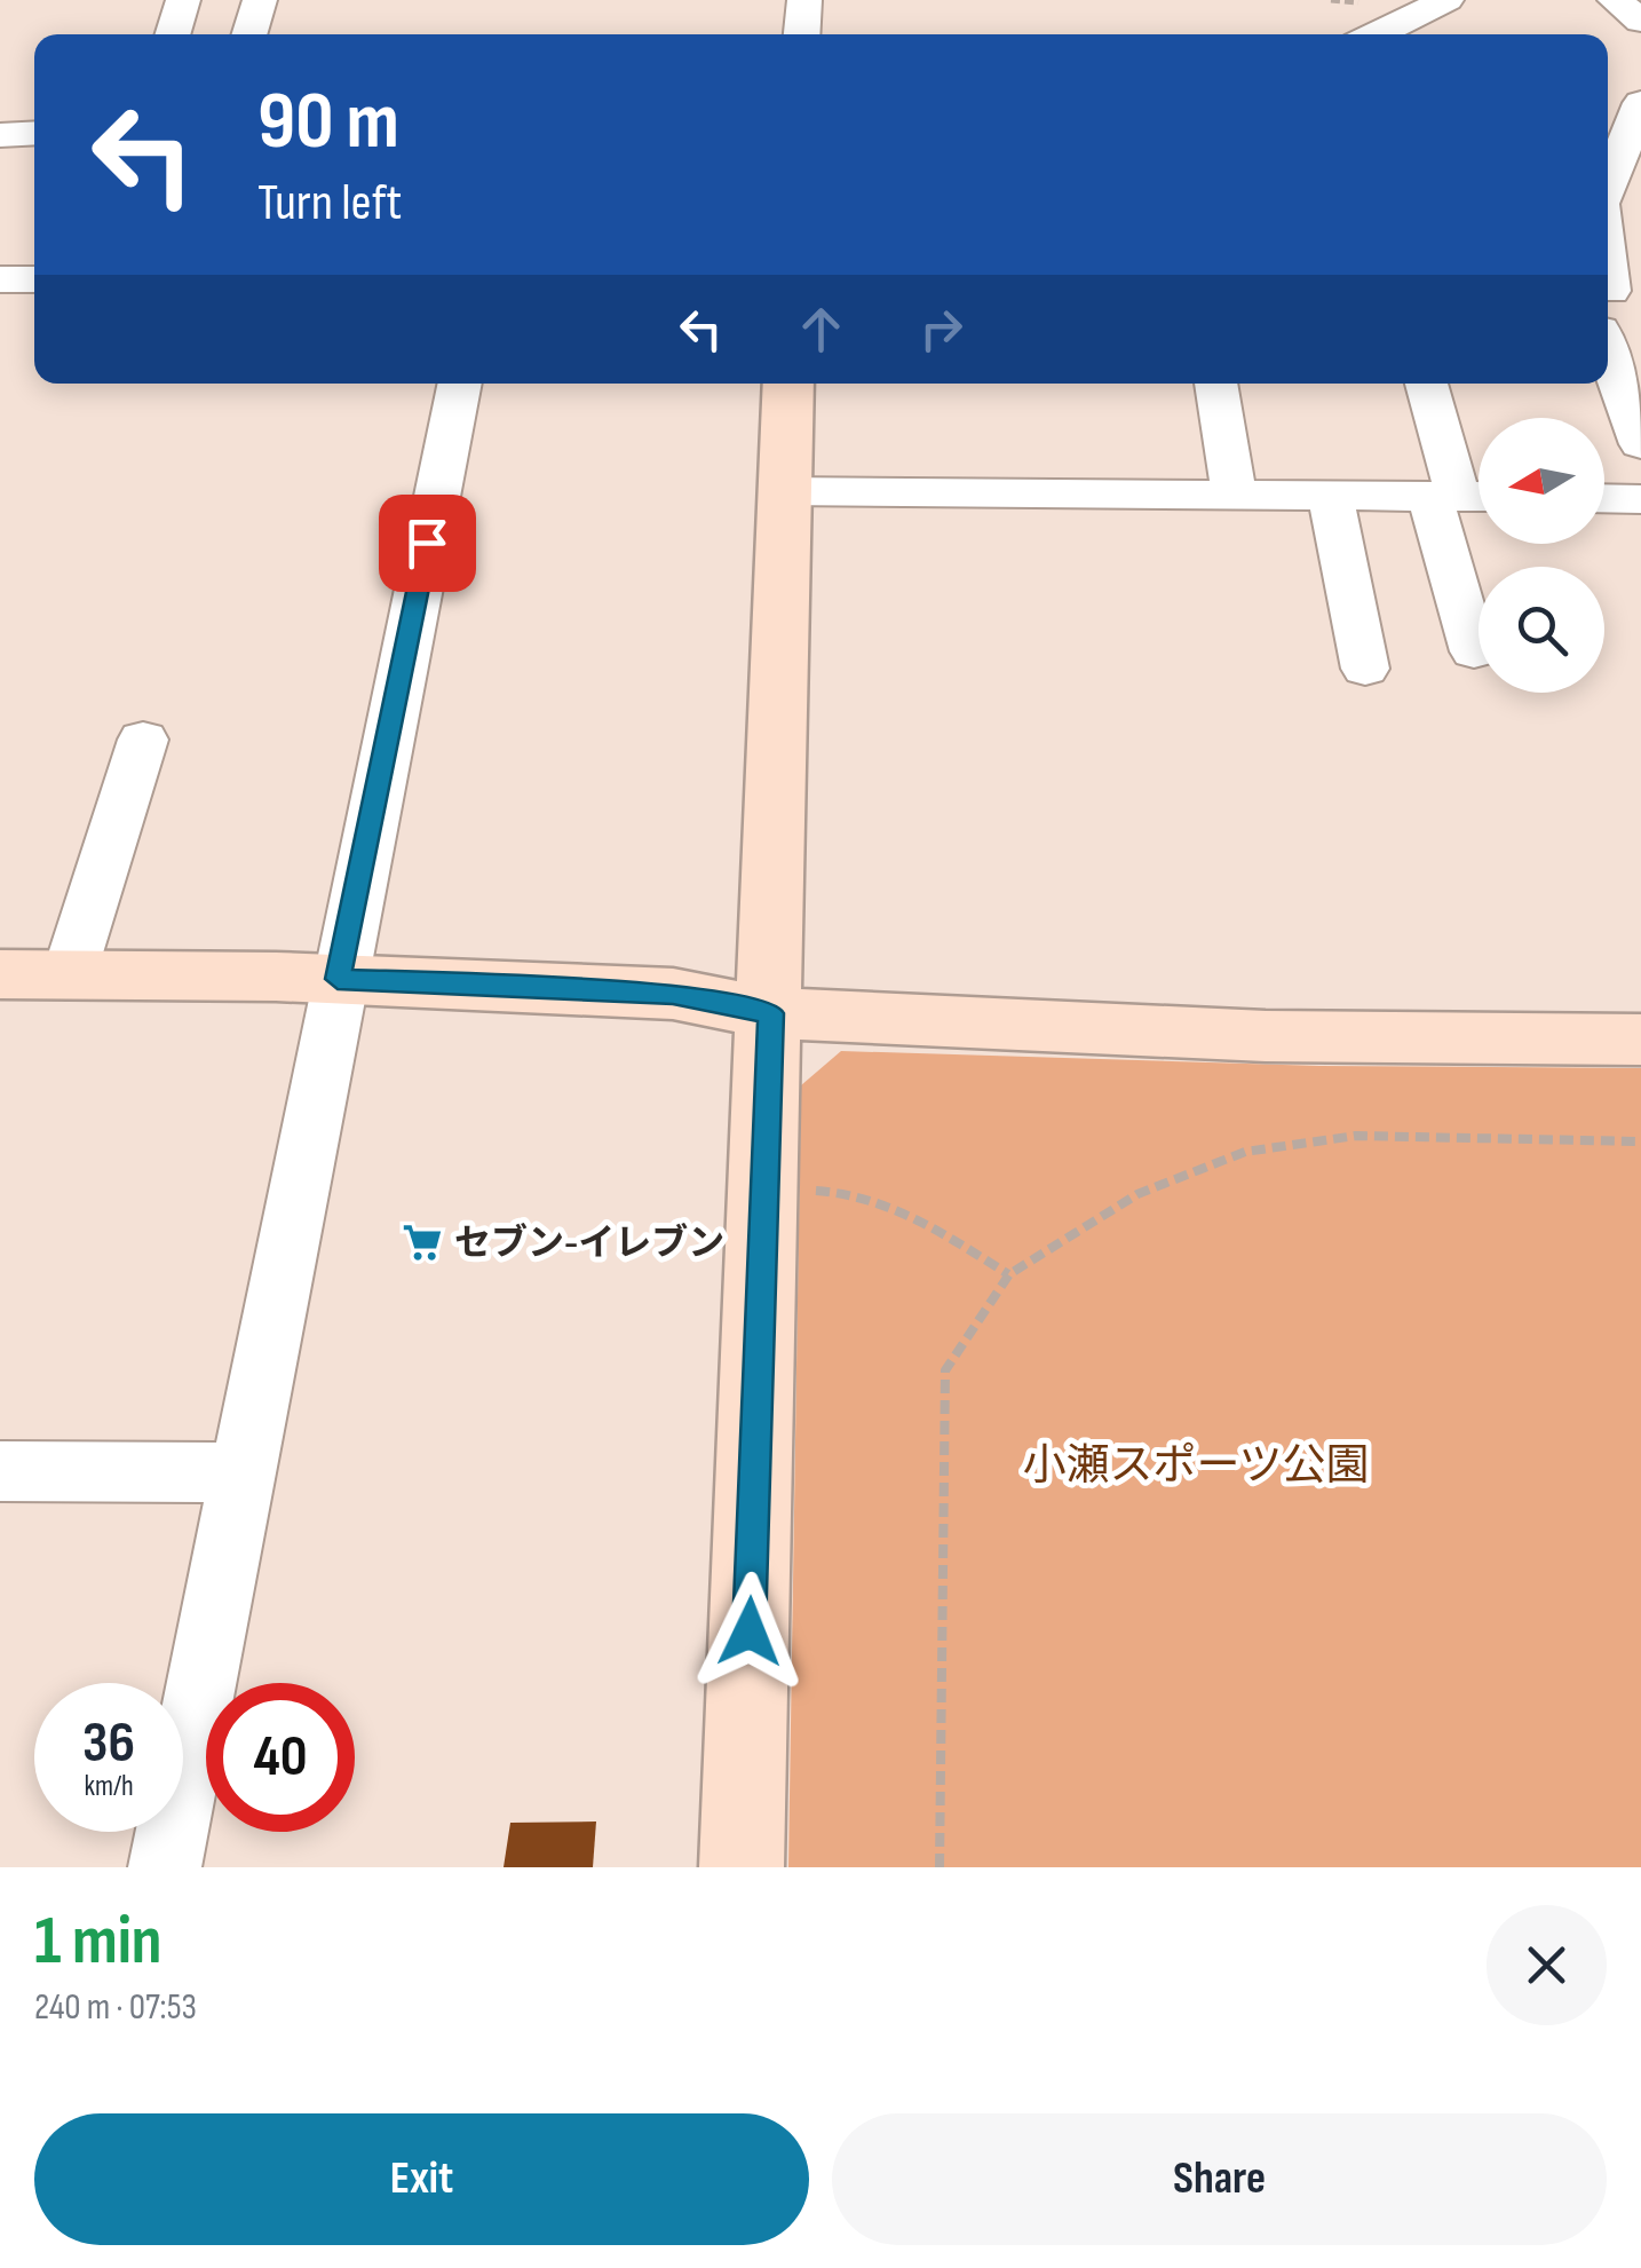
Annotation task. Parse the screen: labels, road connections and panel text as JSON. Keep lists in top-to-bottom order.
{
  "parks": ["小瀬スポーツ公園"],
  "places": {
    "supermarket": ["セブン-イレブン"]
  },
  "north": "left",
  "page": {
    "turn": ["90 m", "Turn left"],
    "speed": "36 km/h",
    "limit": "40",
    "heading": ["1 min", "240 m · 07:53"],
    "buttons": ["Exit", "Share"]
  }
}
